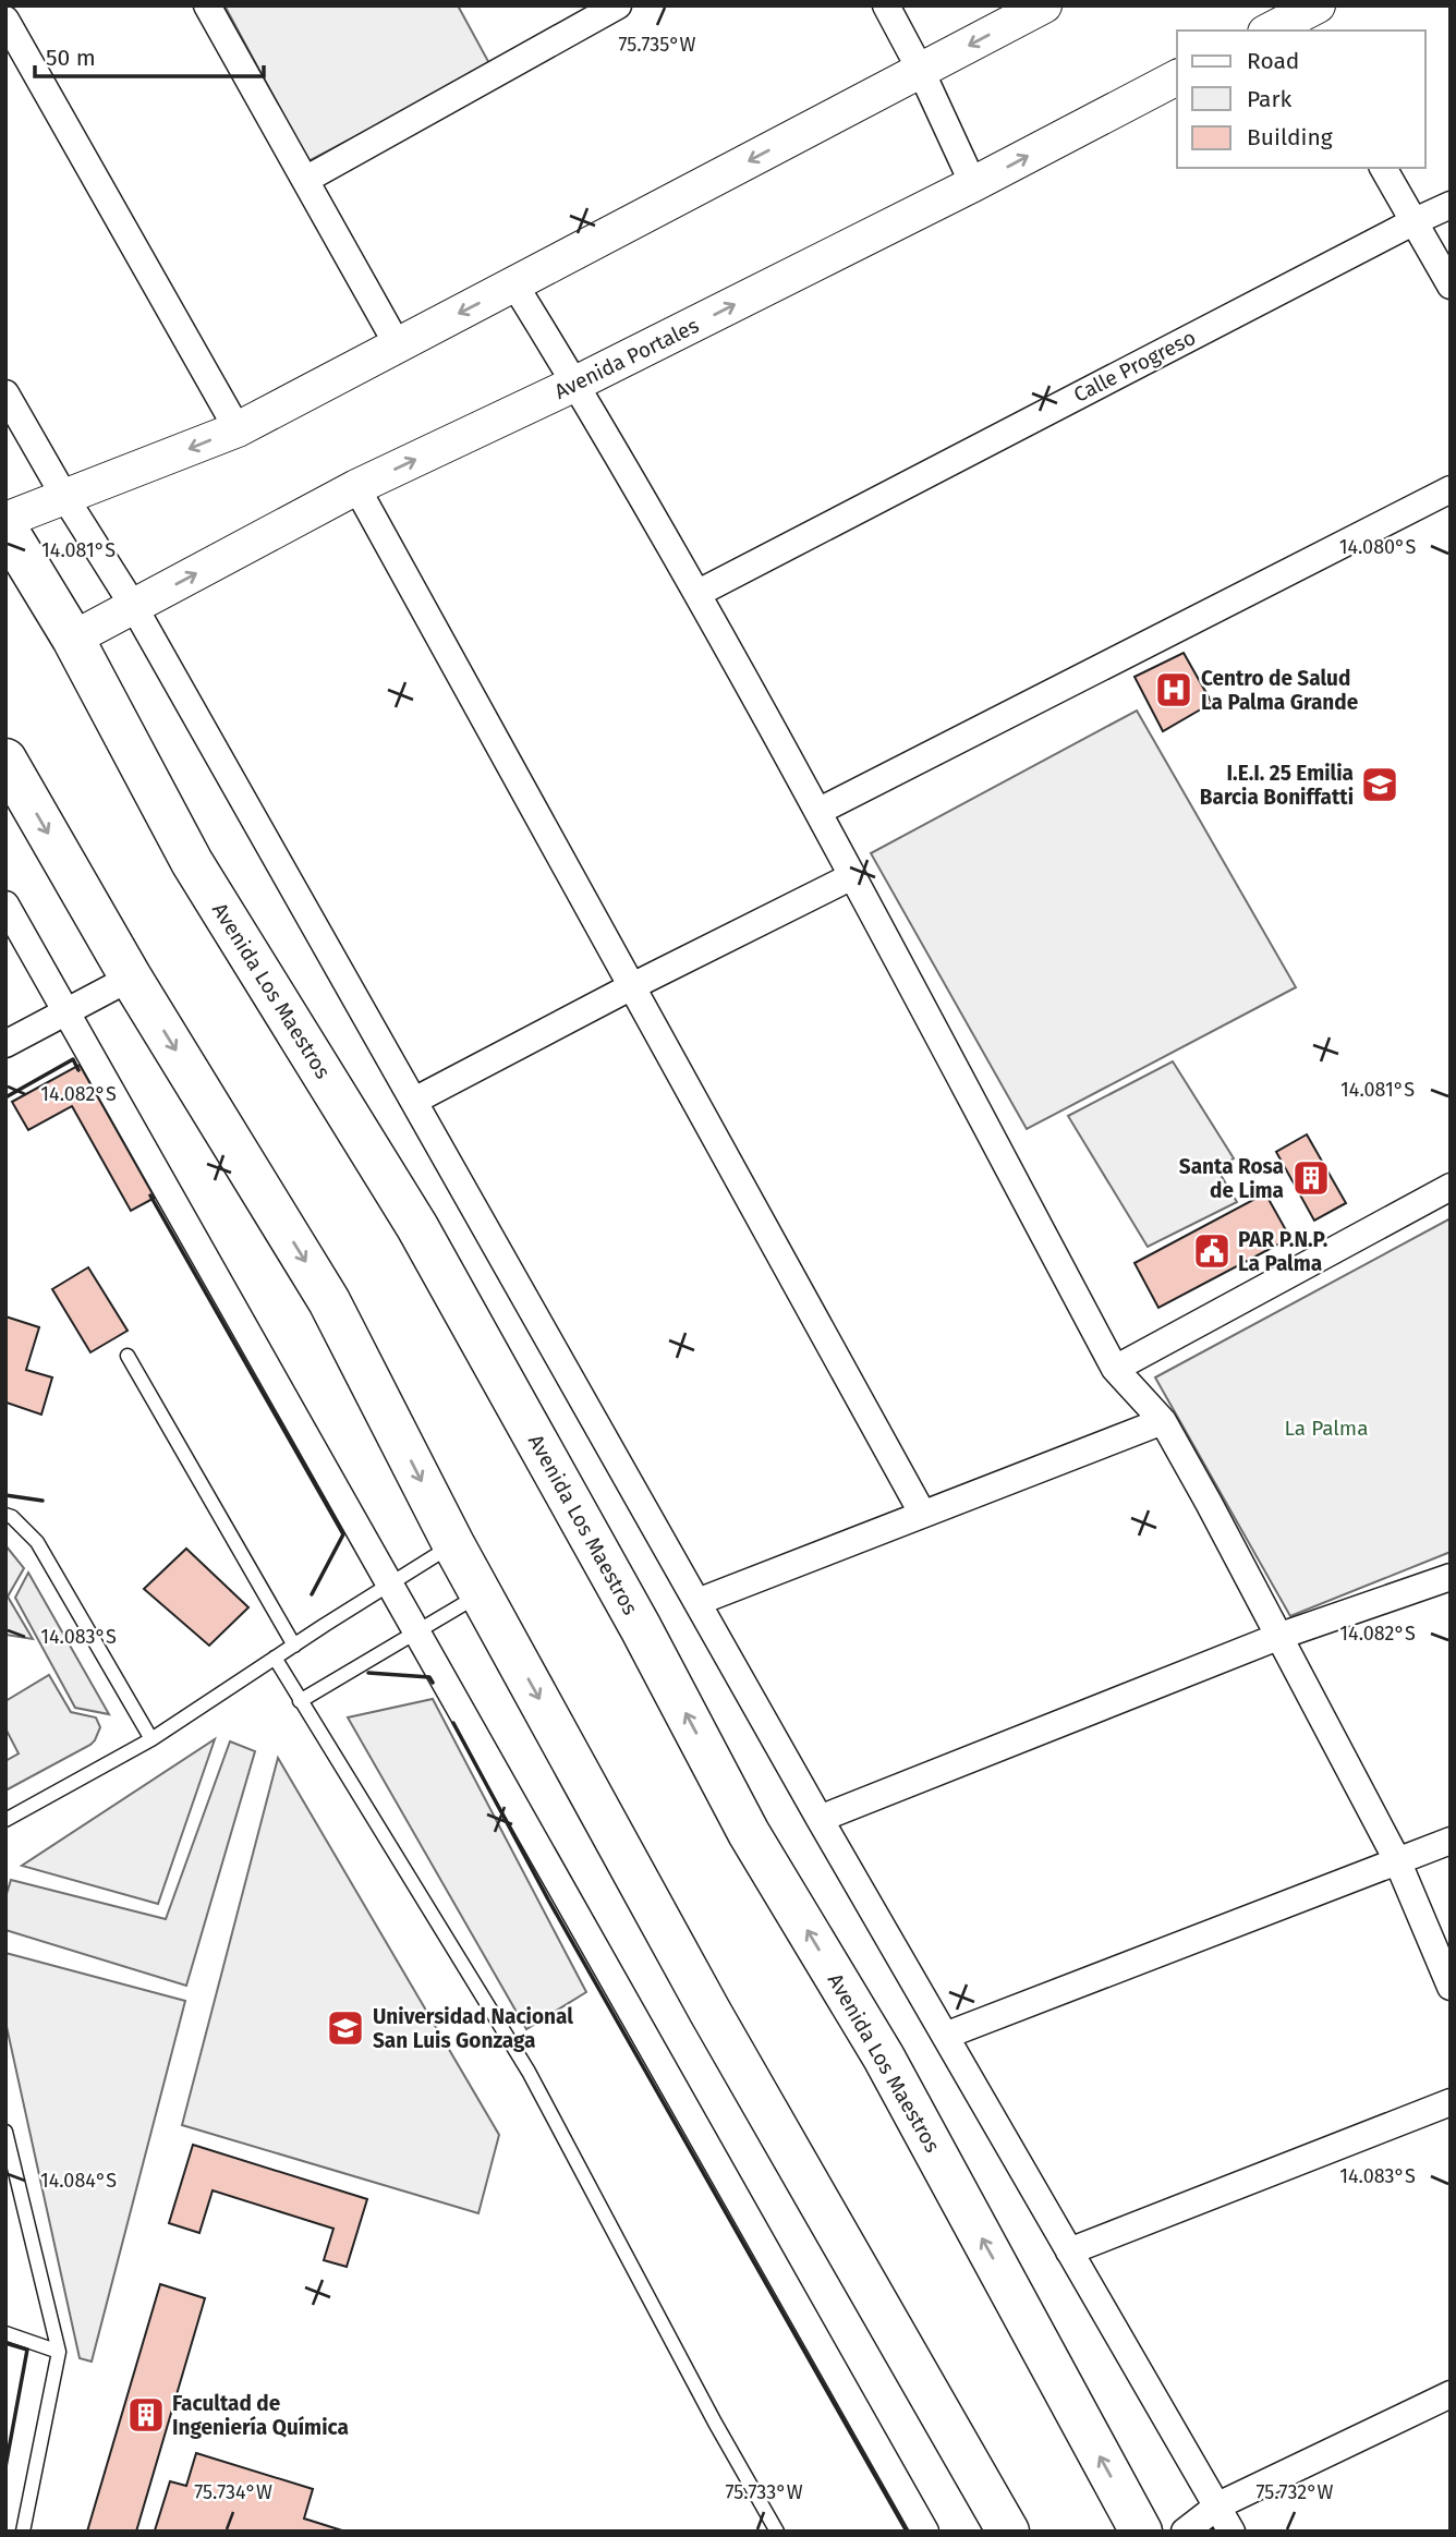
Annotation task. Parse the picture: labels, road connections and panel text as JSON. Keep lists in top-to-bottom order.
{
  "streets": {
    "highway": ["Avenida Los Maestros"],
    "street": ["Avenida Portales", "Calle Progreso"]
  },
  "crossings": [
    ["Avenida Portales", "Avenida Los Maestros"]
  ],
  "parks": ["La Palma"],
  "places": {
    "hospital": ["Centro de Salud La Palma Grande"],
    "school or university": ["I.E.I. 25 Emilia Barcia Boniffatti", "Universidad Nacional San Luis Gonzaga"],
    "building": ["Santa Rosa de Lima", "Facultad de Ingeniería Química"],
    "public building": ["PAR P.N.P. La Palma"]
  },
  "legend": ["Road", "Park", "Building"],
  "scale_bar": "50 m",
  "coordinates": [
    "75.735°W",
    "14.080°S",
    "14.081°S",
    "14.082°S",
    "14.083°S",
    "14.084°S",
    "75.734°W",
    "75.733°W",
    "75.732°W"
  ]
}
